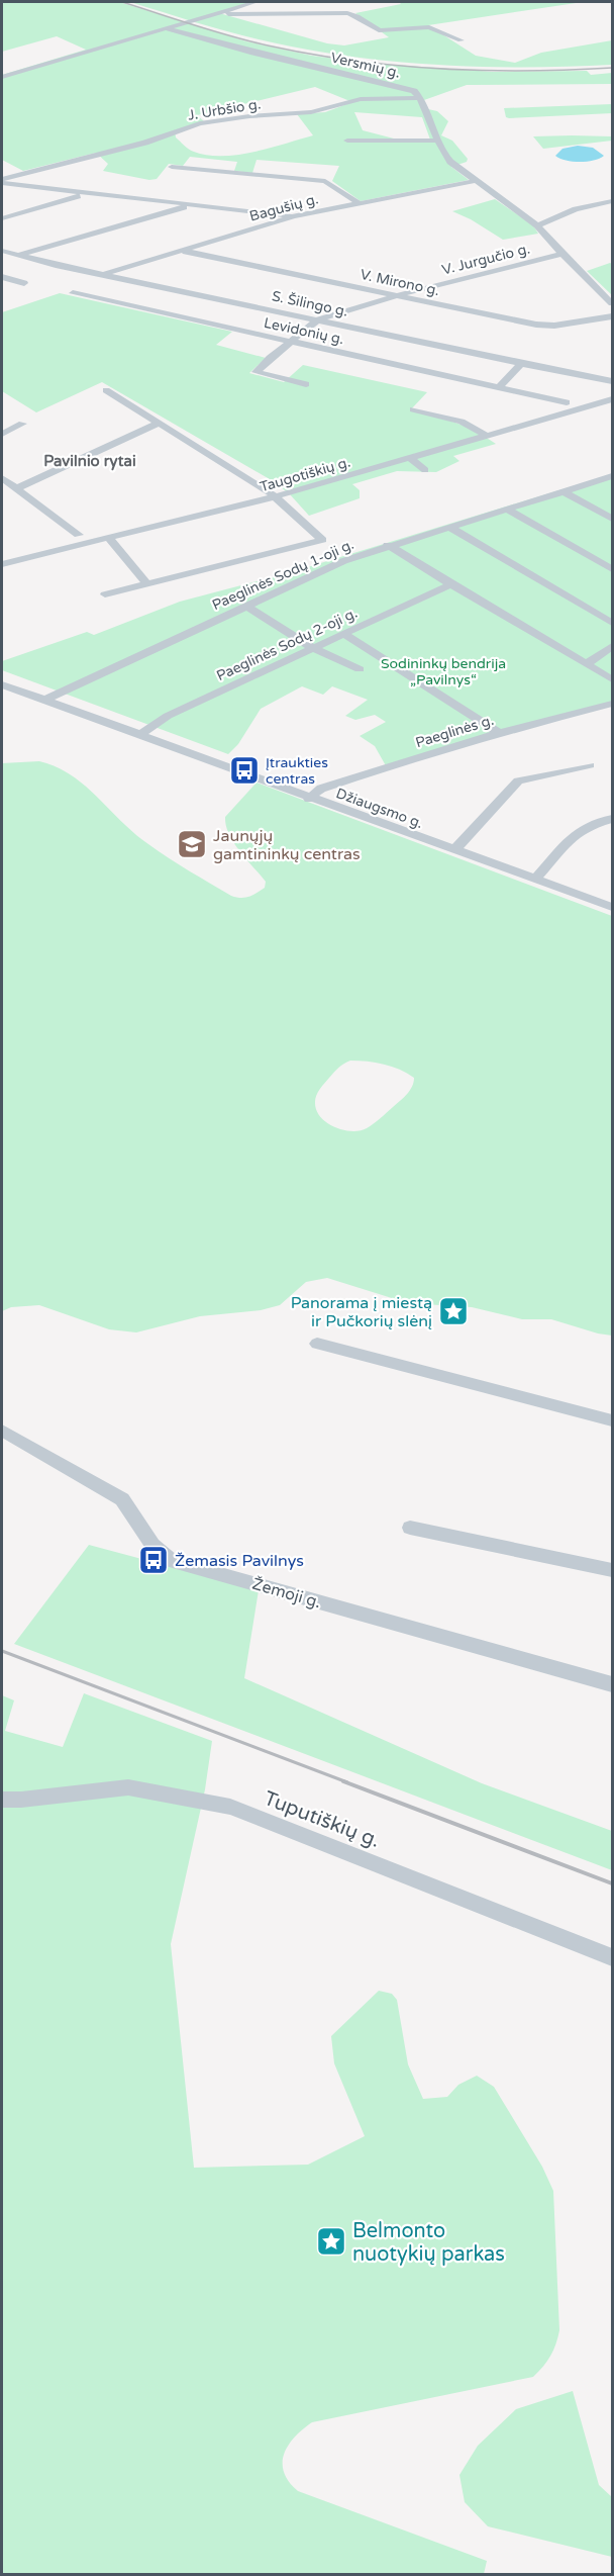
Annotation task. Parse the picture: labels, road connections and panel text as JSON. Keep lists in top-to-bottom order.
{
  "streets": {
    "street": [
      "Versmių g.",
      "J. Urbšio g.",
      "Bagušių g.",
      "V. Jurgučio g.",
      "V. Mirono g.",
      "S. Šilingo g.",
      "Levidonių g.",
      "Taugotiškių g.",
      "Paeglinės Sodų 1-oji g.",
      "Paeglinės Sodų 2-oji g.",
      "Paeglinės g.",
      "Džiaugsmo g.",
      "Žemoji g.",
      "Tuputiškių g."
    ]
  },
  "crossings": [
    ["Versmių g.", "J. Urbšio g."],
    ["Bagušių g.", "V. Mirono g."],
    ["Bagušių g.", "S. Šilingo g."],
    ["V. Jurgučio g.", "V. Mirono g."],
    ["V. Jurgučio g.", "S. Šilingo g."],
    ["V. Jurgučio g.", "Levidonių g."],
    ["Paeglinės Sodų 1-oji g.", "Džiaugsmo g."],
    ["Paeglinės Sodų 2-oji g.", "Džiaugsmo g."],
    ["Paeglinės g.", "Džiaugsmo g."]
  ],
  "districts": ["Pavilnio rytai"],
  "parks": ["Sodininkų bendrija „Pavilnys“"],
  "places": {
    "bus stop": ["Įtraukties centras", "Žemasis Pavilnys"],
    "school or university": ["Jaunųjų gamtininkų centras"],
    "place": ["Panorama į miestą ir Pučkorių slėnį", "Belmonto nuotykių parkas"]
  }
}
